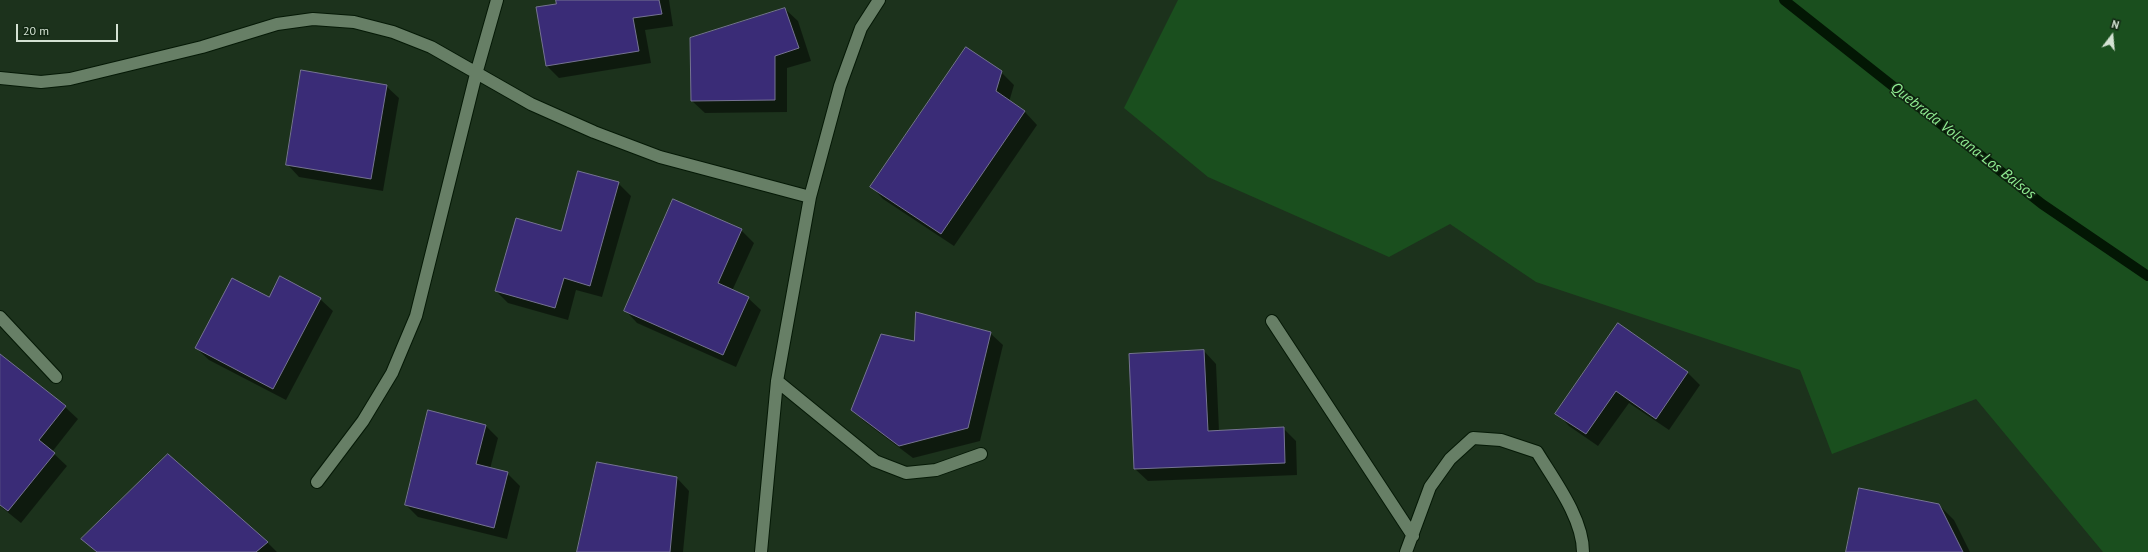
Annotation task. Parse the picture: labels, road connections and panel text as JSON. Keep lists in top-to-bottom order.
{
  "water": ["Quebrada Volcana-Los Balsos"],
  "scale_bar": "20 m",
  "north": "top"
}
